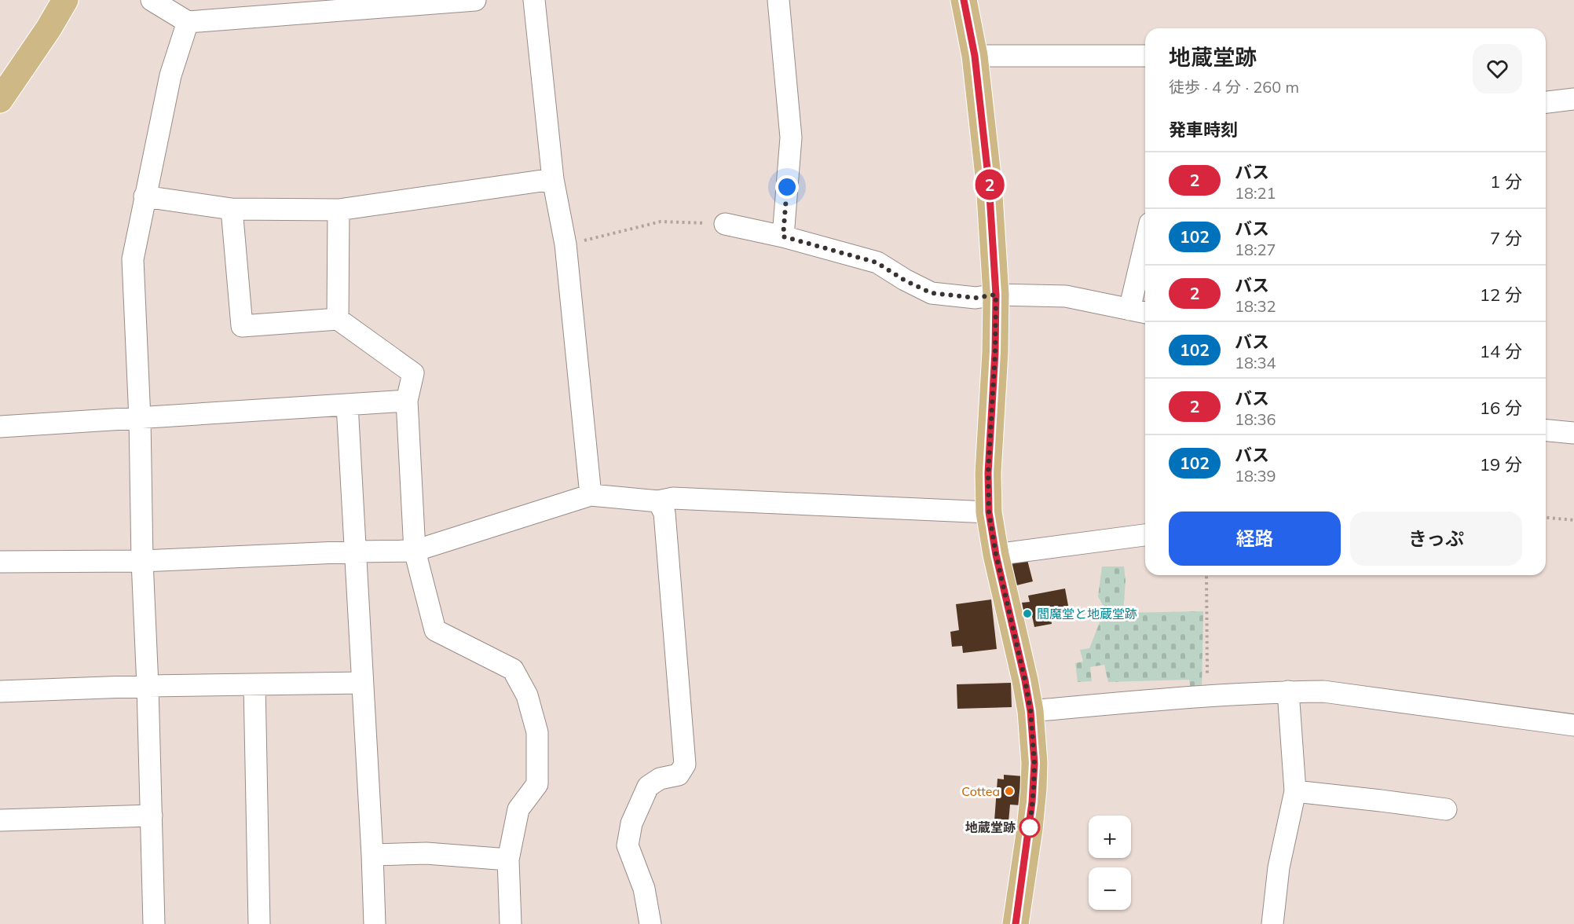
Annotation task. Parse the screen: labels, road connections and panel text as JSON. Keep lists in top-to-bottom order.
{
  "places": ["閻魔堂と地蔵堂跡", "Cottea", "地蔵堂跡"],
  "lines": ["bus line 2"],
  "page": {
    "on_map": "2",
    "heading": [
      ["地蔵堂跡", "徒歩 · 4 分 · 260 m"],
      "発車時刻"
    ],
    "list": [
      {
        "mark": "2",
        "name": "バス",
        "note": "18:21",
        "value": "1 分"
      },
      {
        "mark": "102",
        "name": "バス",
        "note": "18:27",
        "value": "7 分"
      },
      {
        "mark": "2",
        "name": "バス",
        "note": "18:32",
        "value": "12 分"
      },
      {
        "mark": "102",
        "name": "バス",
        "note": "18:34",
        "value": "14 分"
      },
      {
        "mark": "2",
        "name": "バス",
        "note": "18:36",
        "value": "16 分"
      },
      {
        "mark": "102",
        "name": "バス",
        "note": "18:39",
        "value": "19 分"
      }
    ],
    "buttons": ["経路", "きっぷ"],
    "map_buttons": ["+", "−"]
  }
}
